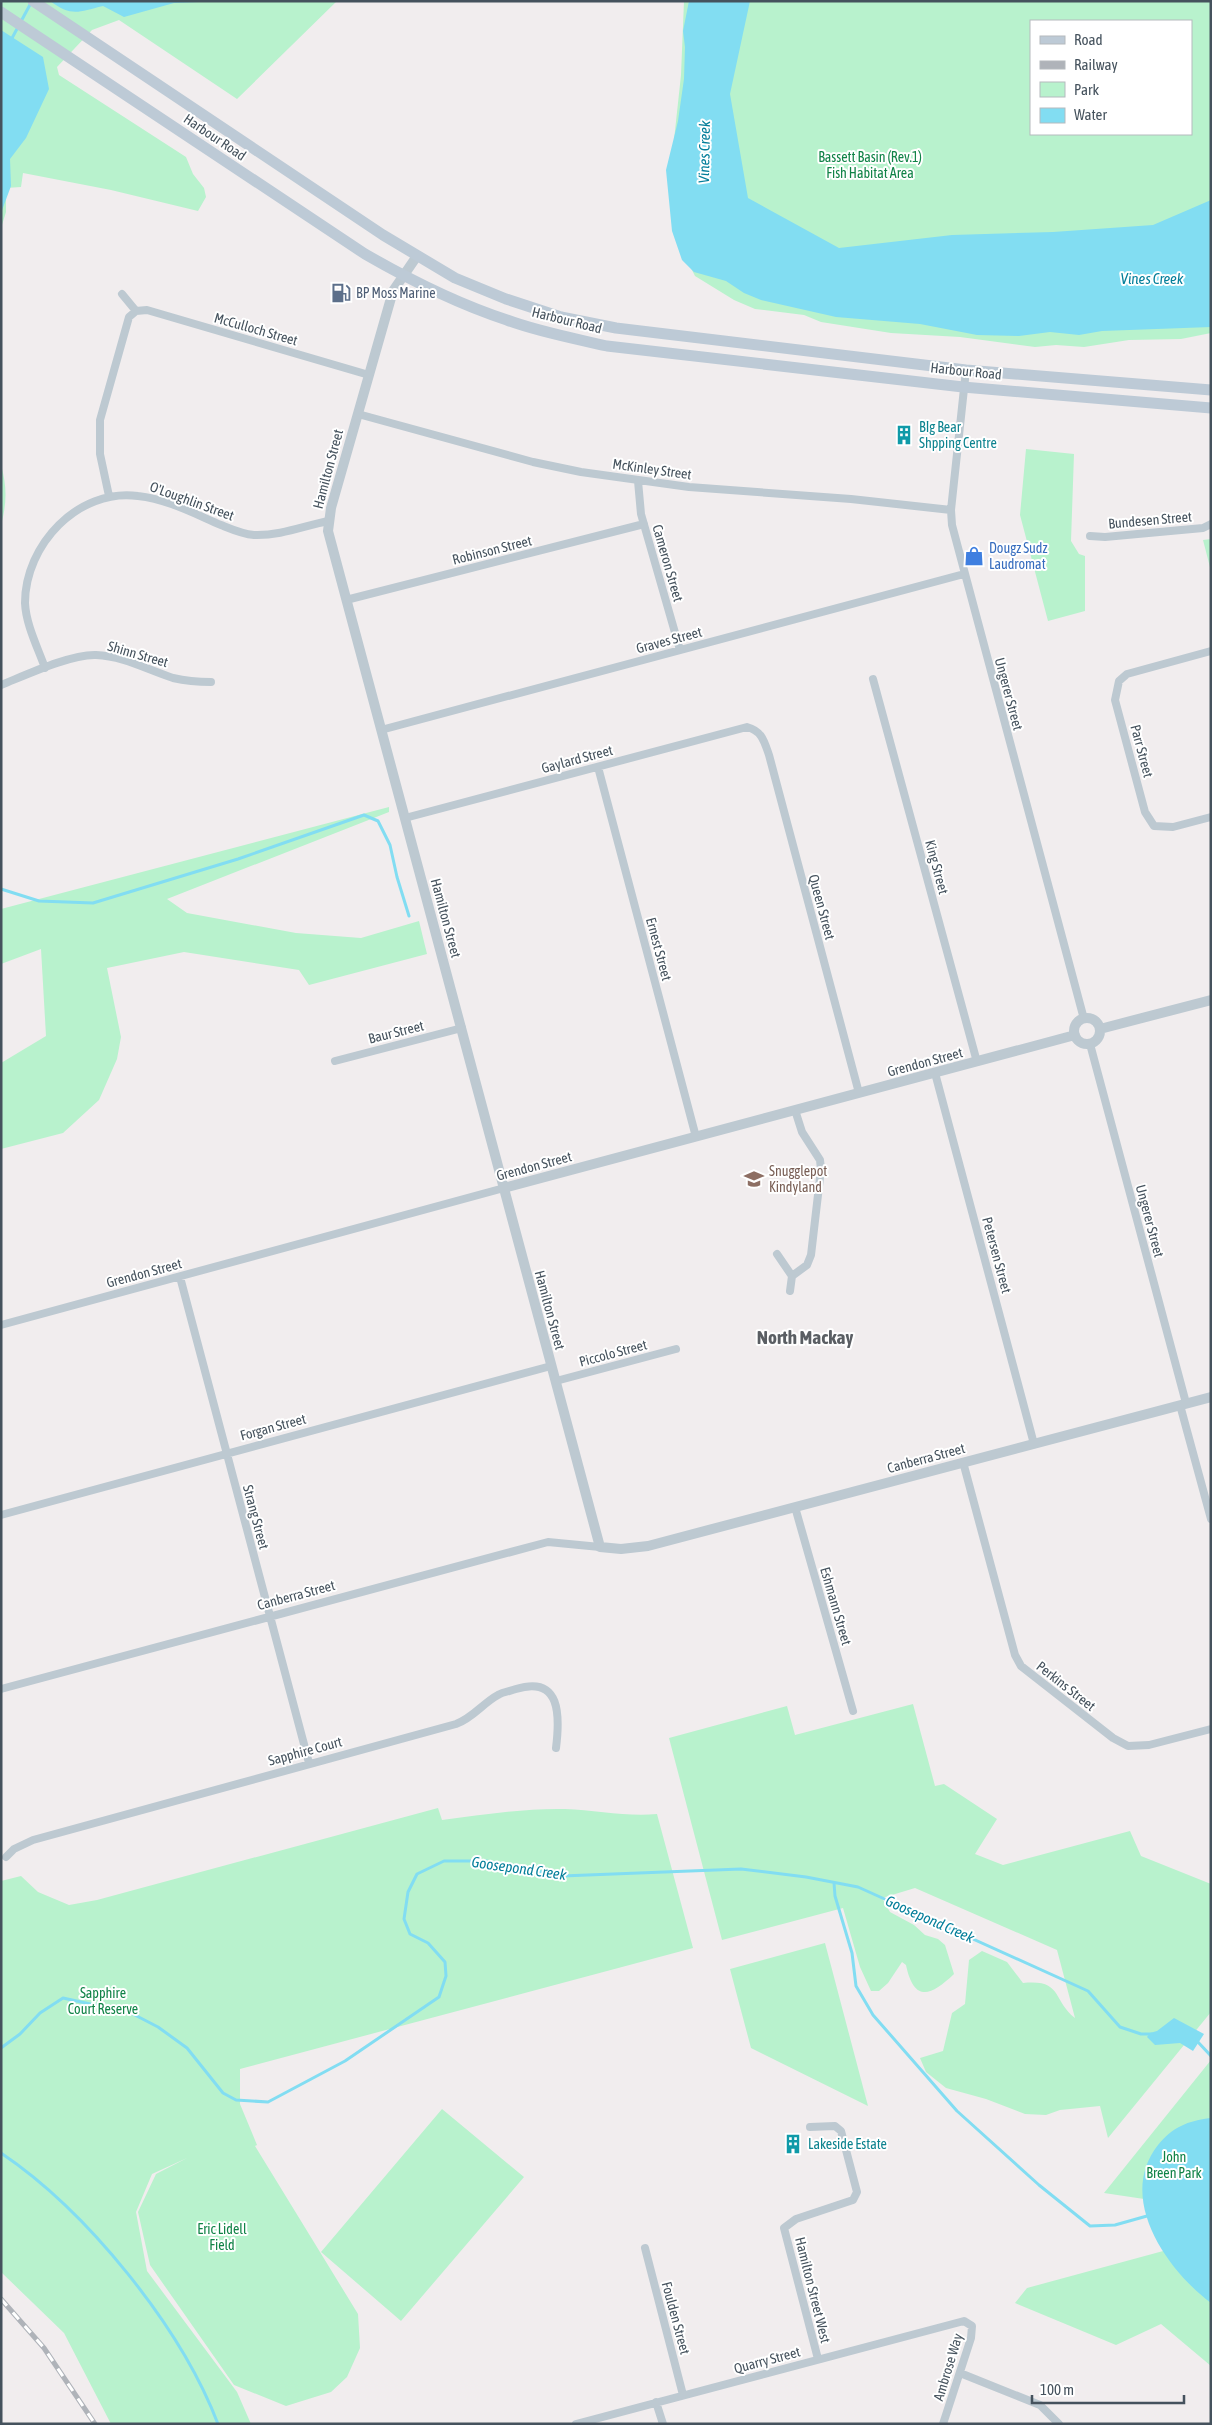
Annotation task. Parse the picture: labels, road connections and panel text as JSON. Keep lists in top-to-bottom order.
{
  "streets": {
    "main road": ["Harbour Road"],
    "street": [
      "McCulloch Street",
      "Hamilton Street",
      "McKinley Street",
      "O'Loughlin Street",
      "Bundesen Street",
      "Robinson Street",
      "Cameron Street",
      "Graves Street",
      "Shinn Street",
      "Ungerer Street",
      "Parr Street",
      "Gaylard Street",
      "King Street",
      "Queen Street",
      "Ernest Street",
      "Baur Street",
      "Grendon Street",
      "Petersen Street",
      "Piccolo Street",
      "Forgan Street",
      "Canberra Street",
      "Strang Street",
      "Eshmann Street",
      "Perkins Street",
      "Sapphire Court",
      "Hamilton Street West",
      "Foulden Street",
      "Quarry Street",
      "Ambrose Way"
    ]
  },
  "crossings": [
    ["Harbour Road", "Hamilton Street"],
    ["Harbour Road", "Ungerer Street"],
    ["McCulloch Street", "Hamilton Street"],
    ["Hamilton Street", "McKinley Street"],
    ["Hamilton Street", "O'Loughlin Street"],
    ["Hamilton Street", "Robinson Street"],
    ["Hamilton Street", "Graves Street"],
    ["Hamilton Street", "Gaylard Street"],
    ["Hamilton Street", "Baur Street"],
    ["Hamilton Street", "Grendon Street"],
    ["Hamilton Street", "Piccolo Street"],
    ["Hamilton Street", "Forgan Street"],
    ["Hamilton Street", "Canberra Street"],
    ["McKinley Street", "Cameron Street"],
    ["McKinley Street", "Ungerer Street"],
    ["O'Loughlin Street", "Shinn Street"],
    ["Robinson Street", "Cameron Street"],
    ["Cameron Street", "Graves Street"],
    ["Graves Street", "Ungerer Street"],
    ["Ungerer Street", "Grendon Street"],
    ["Ungerer Street", "Canberra Street"],
    ["Gaylard Street", "Queen Street"],
    ["Gaylard Street", "Ernest Street"],
    ["King Street", "Grendon Street"],
    ["Queen Street", "Grendon Street"],
    ["Ernest Street", "Grendon Street"],
    ["Grendon Street", "Petersen Street"],
    ["Grendon Street", "Strang Street"],
    ["Petersen Street", "Canberra Street"],
    ["Forgan Street", "Strang Street"],
    ["Canberra Street", "Strang Street"],
    ["Canberra Street", "Eshmann Street"],
    ["Canberra Street", "Perkins Street"],
    ["Strang Street", "Sapphire Court"],
    ["Hamilton Street West", "Quarry Street"],
    ["Foulden Street", "Quarry Street"],
    ["Quarry Street", "Ambrose Way"]
  ],
  "districts": ["North Mackay"],
  "water": ["Vines Creek", "Goosepond Creek"],
  "parks": [
    "Bassett Basin (Rev.1) Fish Habitat Area",
    "Sapphire Court Reserve",
    "John Breen Park",
    "Eric Lidell Field"
  ],
  "places": {
    "fuel station": ["BP Moss Marine"],
    "building": ["BIg Bear Shpping Centre", "Lakeside Estate"],
    "shop": ["Dougz Sudz Laudromat"],
    "school or university": ["Snugglepot Kindyland"]
  },
  "legend": [
    "Road",
    "Railway",
    "Park",
    "Water"
  ],
  "scale_bar": "100 m"
}
